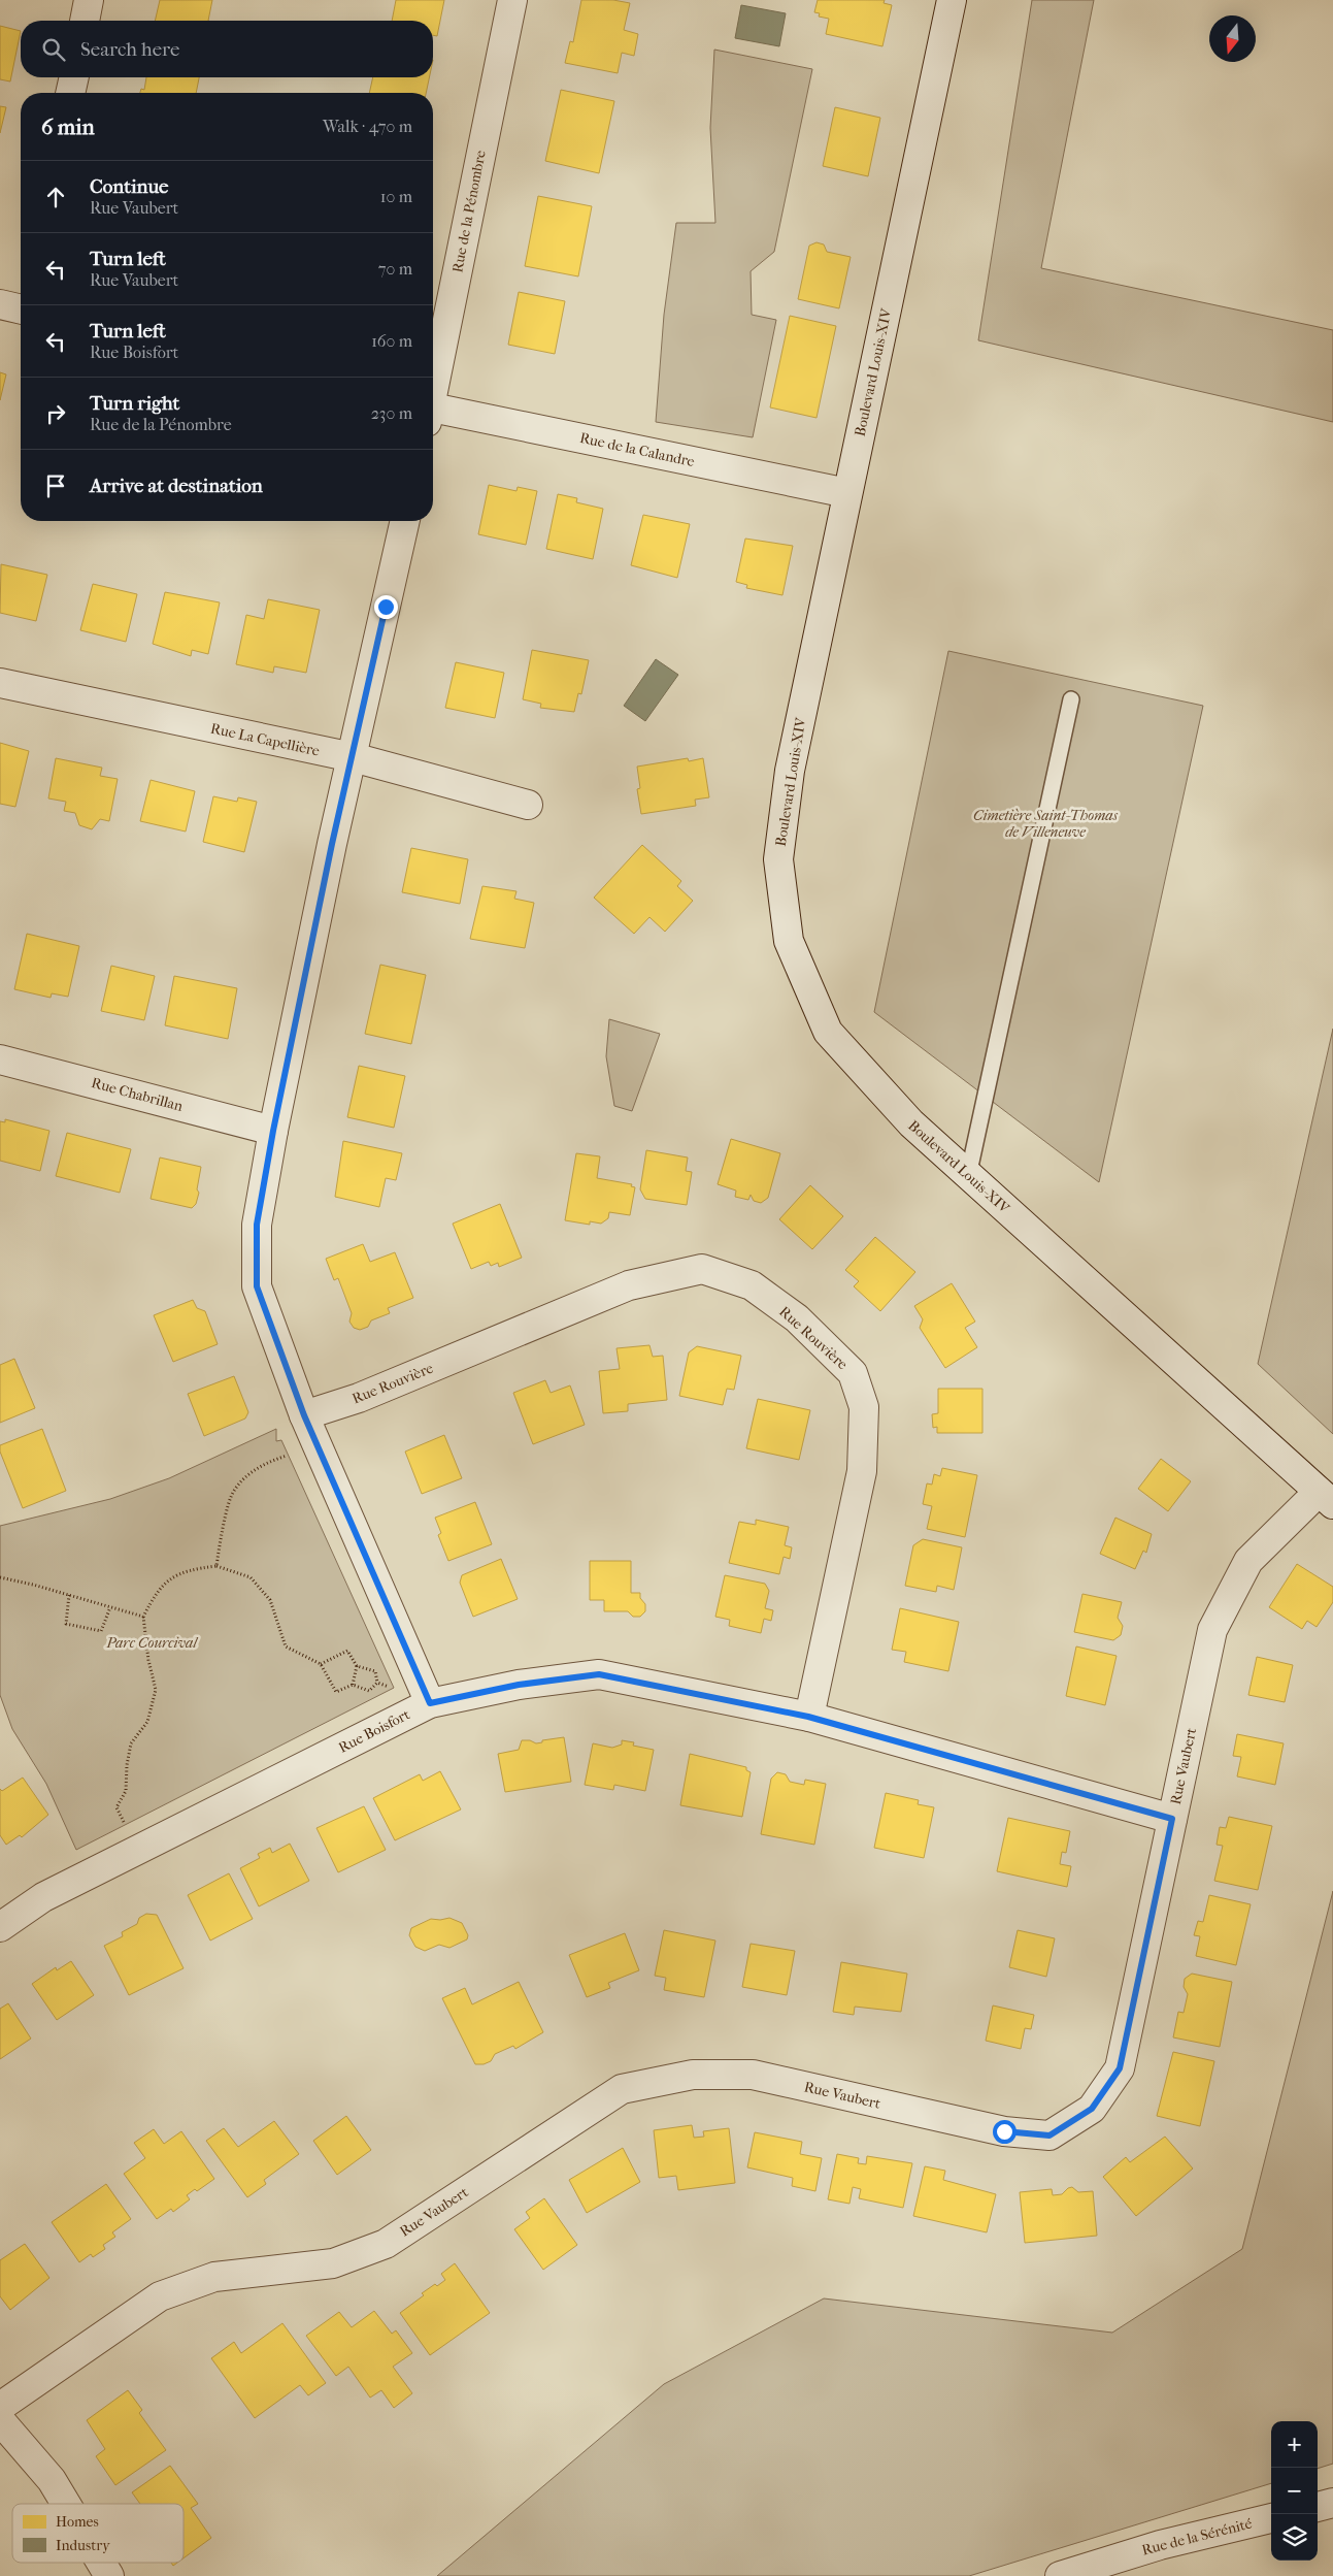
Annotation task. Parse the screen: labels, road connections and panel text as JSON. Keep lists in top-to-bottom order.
{
  "streets": {
    "street": [
      "Rue de la Pénombre",
      "Boulevard Louis-XIV",
      "Rue de la Calandre",
      "Rue La Capellière",
      "Rue Chabrillan",
      "Rue Rouvière",
      "Rue Boisfort",
      "Rue Vaubert",
      "Rue de la Sérénité"
    ]
  },
  "crossings": [
    ["Boulevard Louis-XIV", "Rue de la Calandre"],
    ["Boulevard Louis-XIV", "Rue Vaubert"],
    ["Rue Rouvière", "Rue Boisfort"],
    ["Rue Boisfort", "Rue Vaubert"]
  ],
  "parks": ["Cimetière Saint-Thomas de Villeneuve", "Parc Courcival"],
  "legend": ["Homes", "Industry"],
  "north": "bottom",
  "page": {
    "search": "Search here",
    "heading": ["6 min", "Walk · 470 m"],
    "list": [
      ["Continue", "Rue Vaubert", "10 m"],
      ["Turn left", "Rue Vaubert", "70 m"],
      ["Turn left", "Rue Boisfort", "160 m"],
      ["Turn right", "Rue de la Pénombre", "230 m"],
      "Arrive at destination"
    ],
    "map_buttons": ["+", "−"]
  }
}
